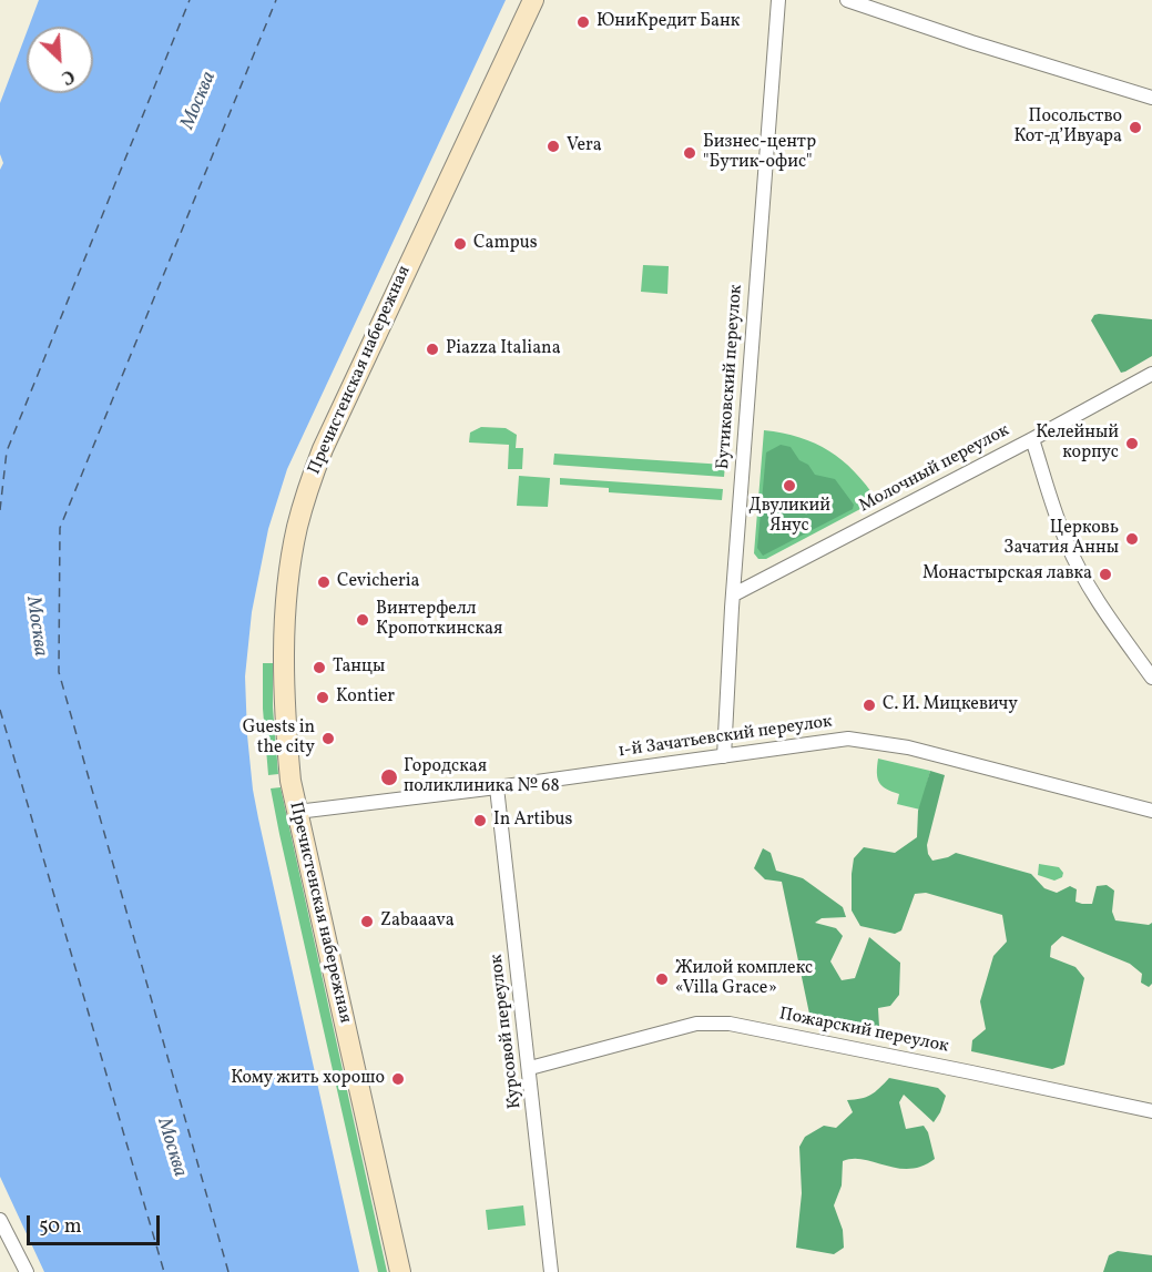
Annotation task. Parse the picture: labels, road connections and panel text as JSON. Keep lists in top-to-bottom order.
{
  "streets": {
    "main road": ["Пречистенская набережная"],
    "street": [
      "Бутиковский переулок",
      "Молочный переулок",
      "1-й Зачатьевский переулок",
      "Курсовой переулок",
      "Пожарский переулок"
    ]
  },
  "crossings": [
    ["Пречистенская набережная", "1-й Зачатьевский переулок"],
    ["Бутиковский переулок", "Молочный переулок"],
    ["Бутиковский переулок", "1-й Зачатьевский переулок"],
    ["1-й Зачатьевский переулок", "Курсовой переулок"],
    ["Курсовой переулок", "Пожарский переулок"]
  ],
  "water": ["Москва"],
  "places": [
    "ЮниКредит Банк",
    "Посольство Кот-д’Ивуара",
    "Vera",
    "Бизнес-центр \"Бутик-офис\"",
    "Campus",
    "Piazza Italiana",
    "Келейный корпус",
    "Двуликий Янус",
    "Церковь Зачатия Анны",
    "Монастырская лавка",
    "Cevicheria",
    "Винтерфелл Кропоткинская",
    "Танцы",
    "Kontier",
    "С. И. Мицкевичу",
    "Guests in thе city",
    "Городская поликлиника № 68",
    "In Artibus",
    "Zabaaava",
    "Жилой комплекс «Villa Grace»",
    "Кому жить хорошо"
  ],
  "scale_bar": "50 m",
  "north": "bottom right"
}
